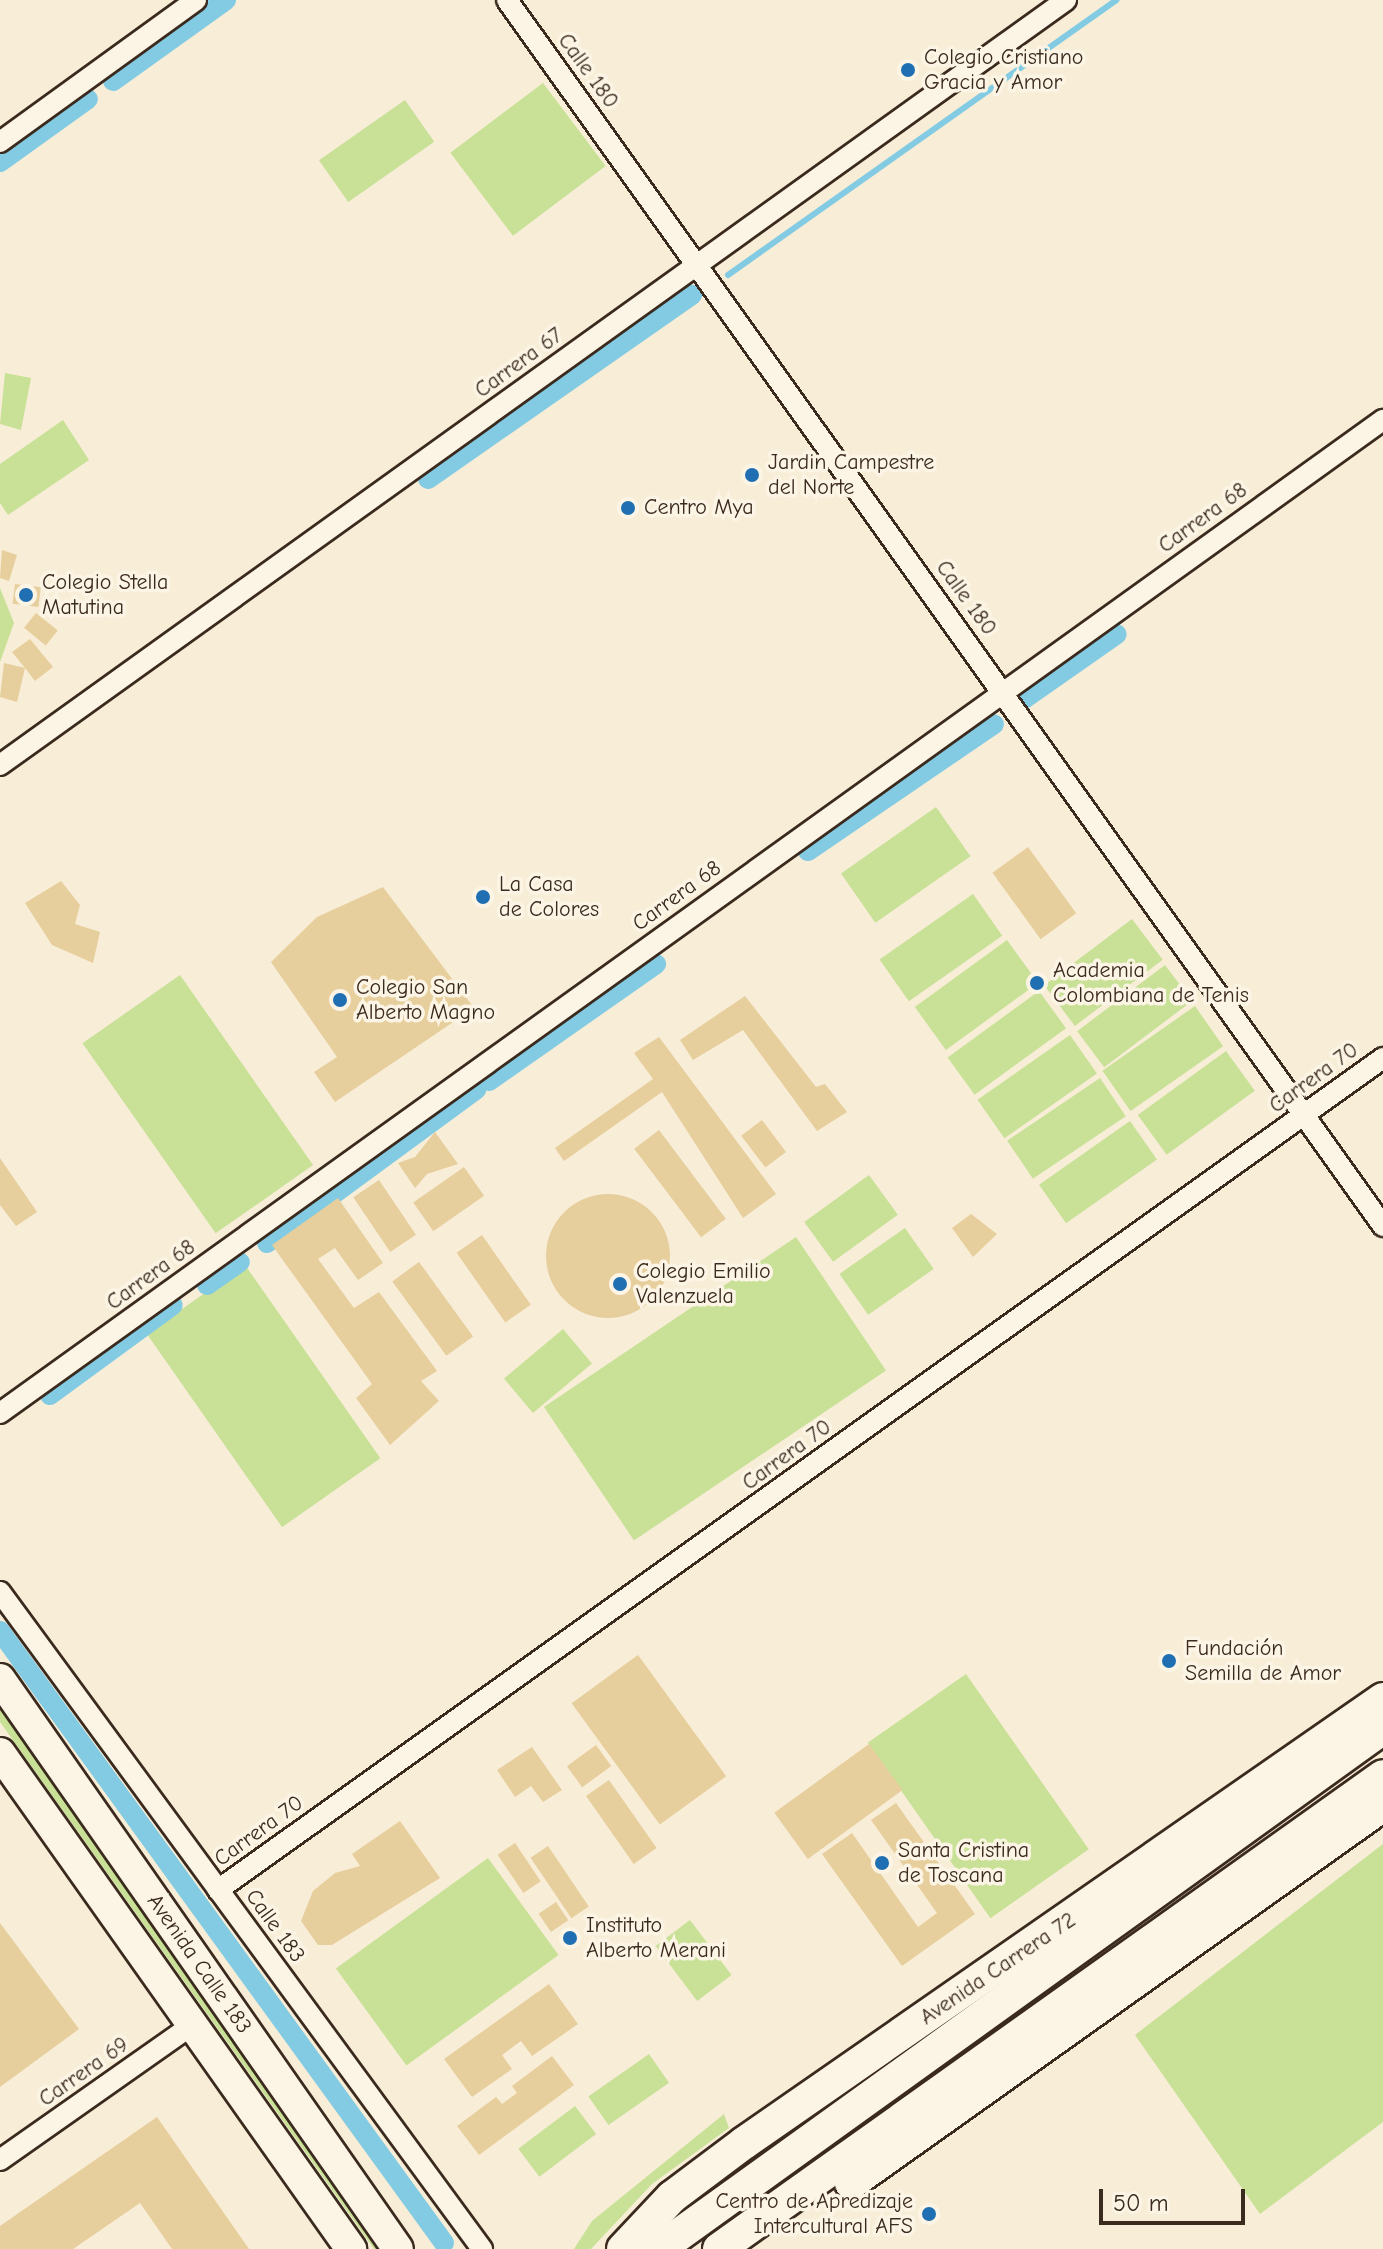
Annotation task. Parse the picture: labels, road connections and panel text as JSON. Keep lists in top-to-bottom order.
{
  "streets": {
    "highway": ["Avenida Carrera 72"],
    "main road": ["Avenida Calle 183"],
    "street": [
      "Calle 180",
      "Carrera 67",
      "Carrera 68",
      "Carrera 70",
      "Calle 183",
      "Carrera 69"
    ]
  },
  "crossings": [
    ["Calle 180", "Carrera 67"],
    ["Calle 180", "Carrera 68"],
    ["Calle 180", "Carrera 70"],
    ["Carrera 70", "Calle 183"],
    ["Avenida Calle 183", "Carrera 69"]
  ],
  "places": [
    "Colegio Cristiano Gracia y Amor",
    "Jardin Campestre del Norte",
    "Centro Mya",
    "Colegio Stella Matutina",
    "La Casa de Colores",
    "Academia Colombiana de Tenis",
    "Colegio San Alberto Magno",
    "Colegio Emilio Valenzuela",
    "Fundación Semilla de Amor",
    "Santa Cristina de Toscana",
    "Instituto Alberto Merani",
    "Centro de Apredizaje Intercultural AFS"
  ],
  "scale_bar": "50 m"
}
